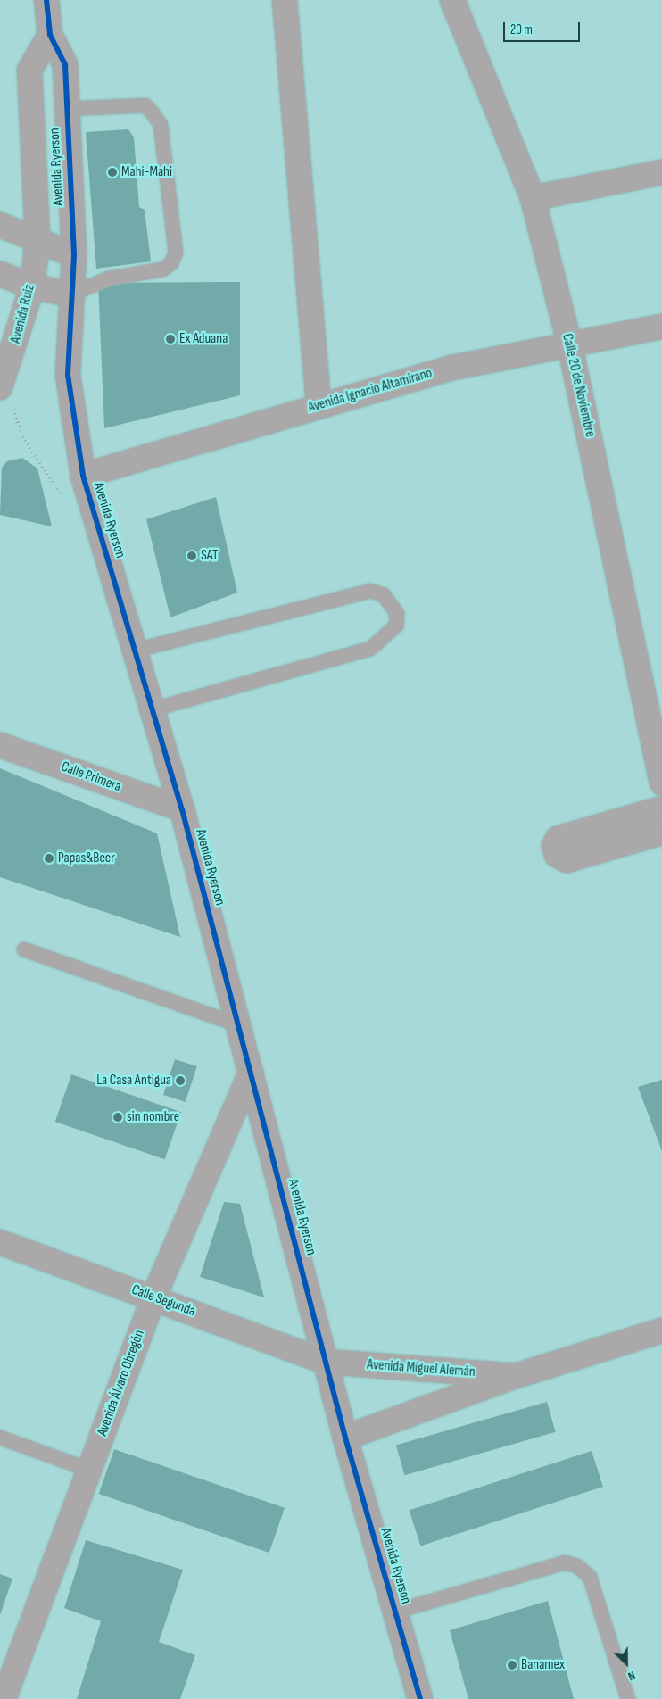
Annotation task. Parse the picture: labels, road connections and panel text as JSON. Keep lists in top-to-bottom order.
{
  "streets": {
    "street": [
      "Avenida Ryerson",
      "Avenida Ruíz",
      "Calle 20 de Noviembre",
      "Avenida Ignacio Altamirano",
      "Calle Primera",
      "Calle Segunda",
      "Avenida Miguel Alemán",
      "Avenida Álvaro Obregón"
    ]
  },
  "crossings": [
    ["Avenida Ryerson", "Avenida Ruíz"],
    ["Avenida Ryerson", "Avenida Ignacio Altamirano"],
    ["Avenida Ryerson", "Calle Primera"],
    ["Avenida Ryerson", "Calle Segunda"],
    ["Avenida Ryerson", "Avenida Miguel Alemán"],
    ["Avenida Ryerson", "Avenida Álvaro Obregón"],
    ["Calle 20 de Noviembre", "Avenida Ignacio Altamirano"],
    ["Calle Segunda", "Avenida Miguel Alemán"],
    ["Calle Segunda", "Avenida Álvaro Obregón"]
  ],
  "places": [
    "Mahi-Mahi",
    "Ex Aduana",
    "SAT",
    "Papas&Beer",
    "La Casa Antigua",
    "sin nombre",
    "Banamex"
  ],
  "scale_bar": "20 m",
  "north": "bottom right"
}
